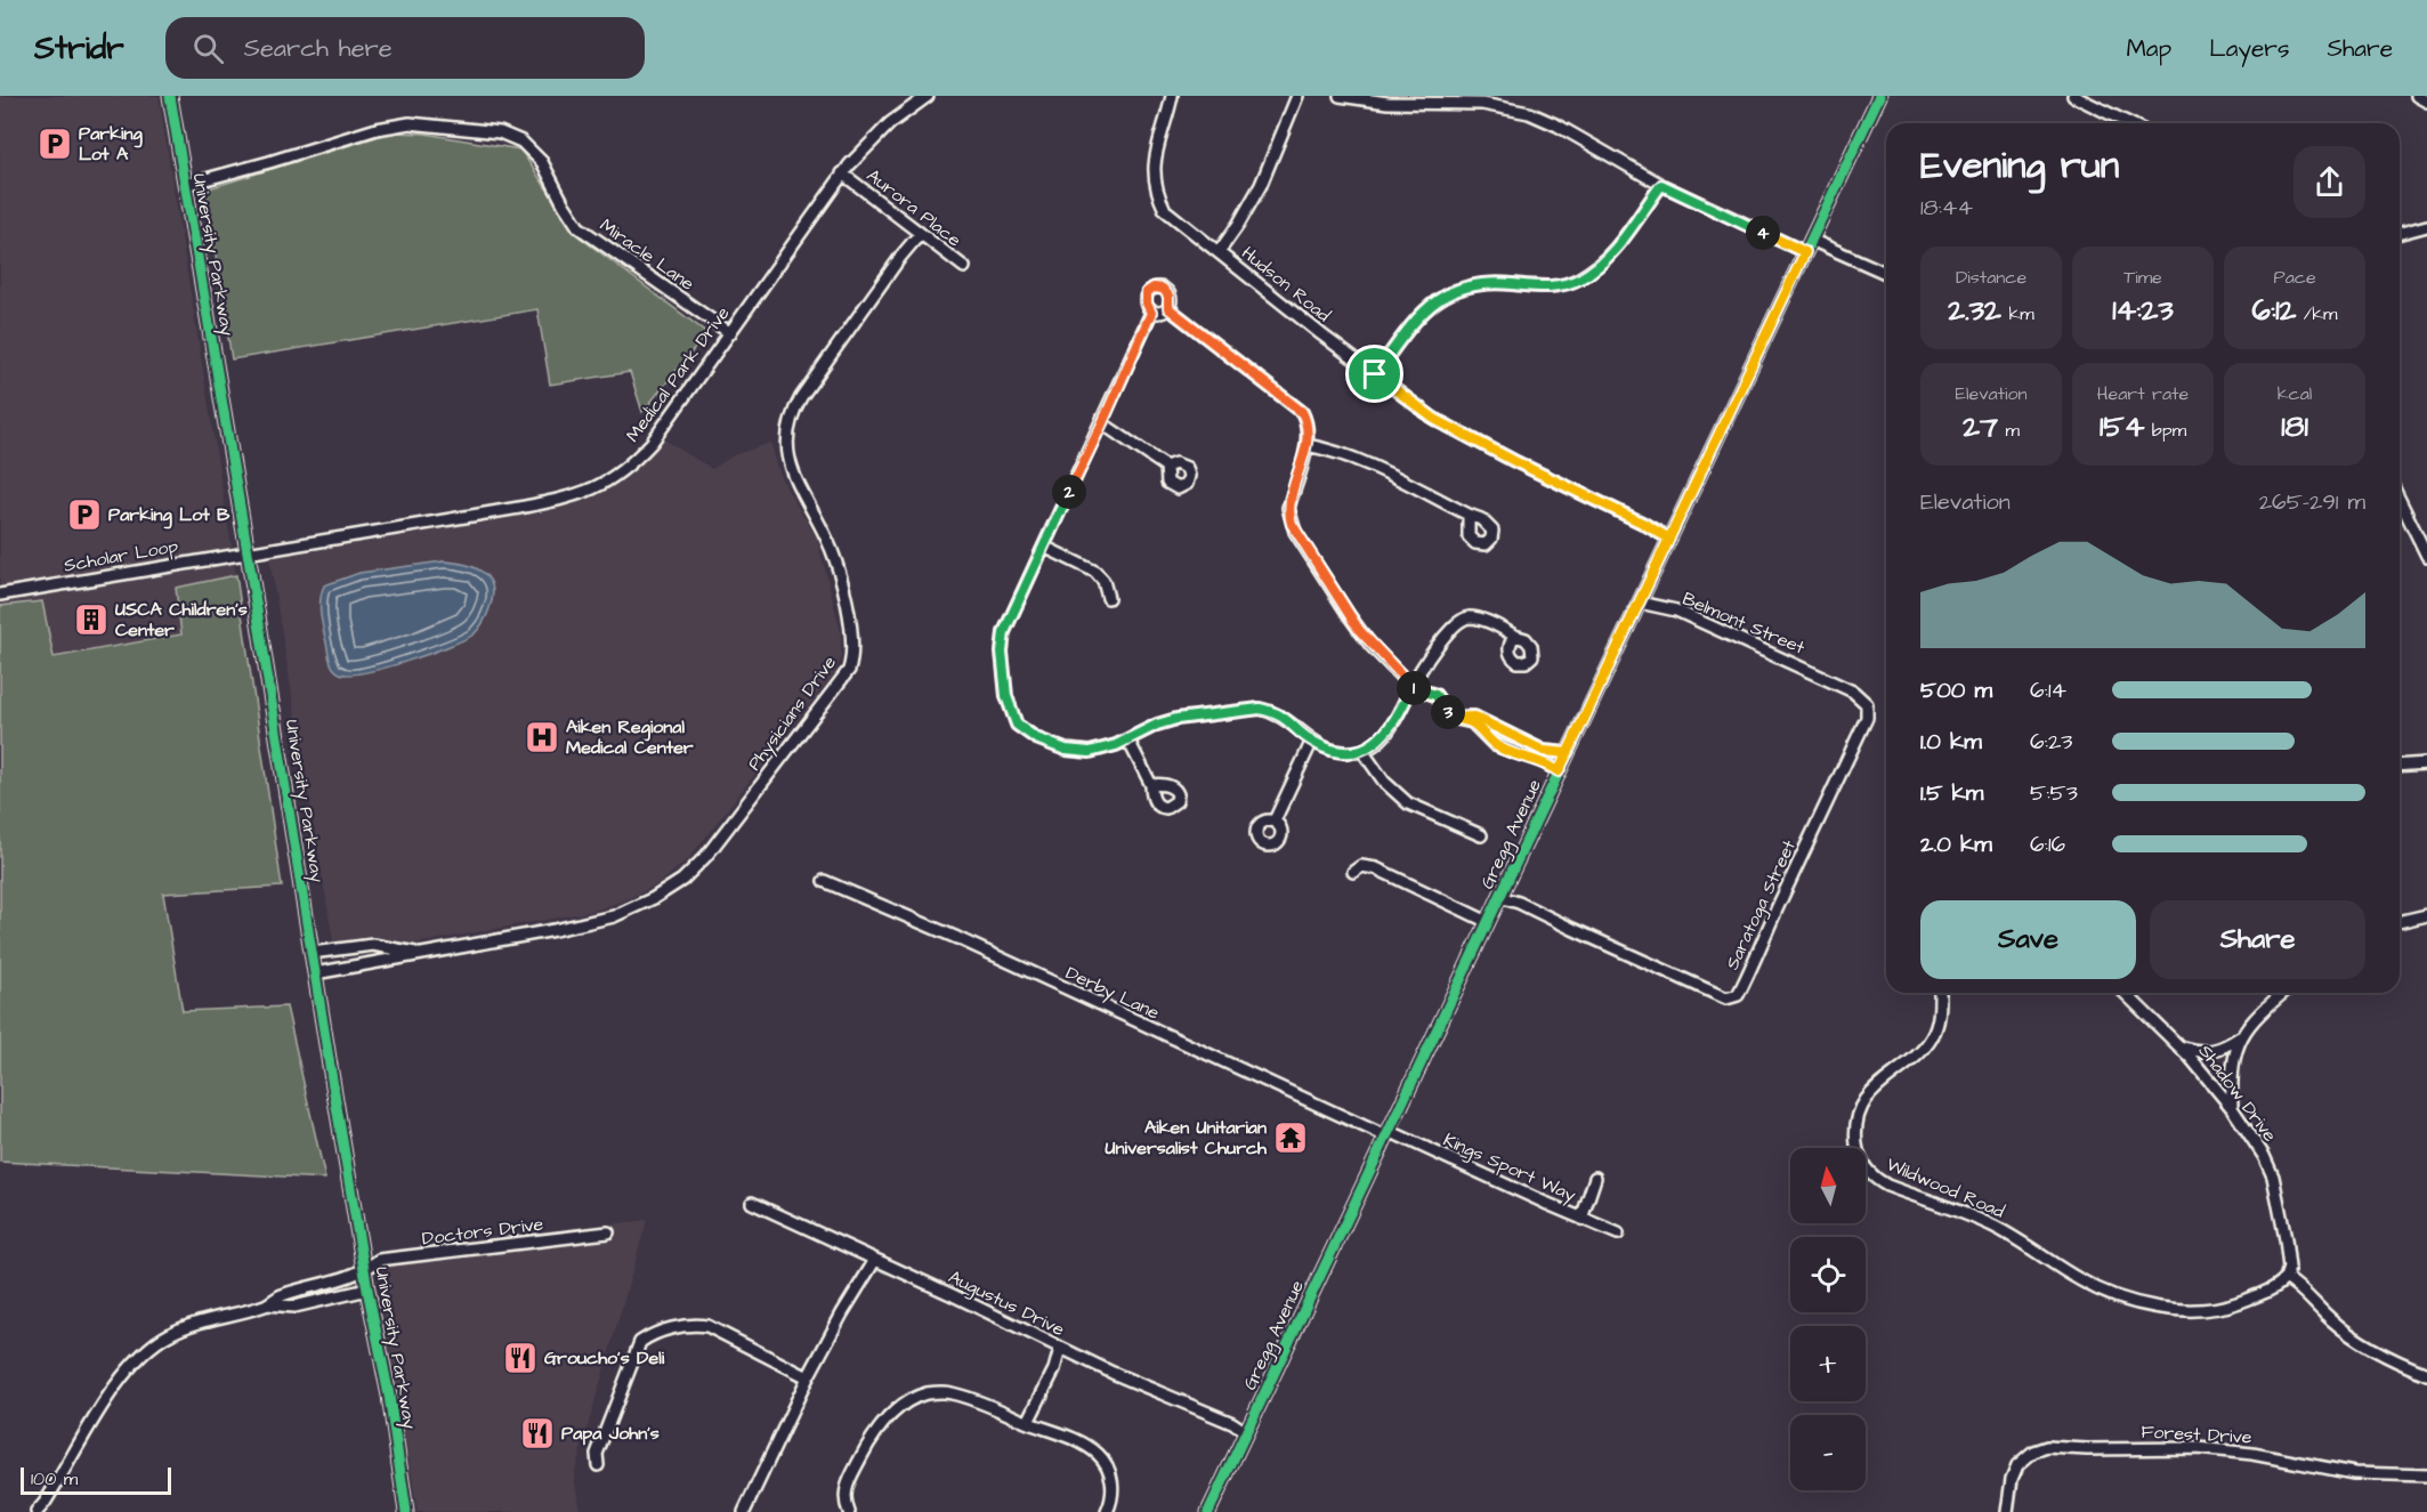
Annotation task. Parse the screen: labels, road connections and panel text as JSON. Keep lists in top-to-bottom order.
{
  "streets": {
    "street": [
      "Aurora Place",
      "University Parkway",
      "Miracle Lane",
      "Hudson Road",
      "Medical Park Drive",
      "Scholar Loop",
      "Belmont Street",
      "Physicians Drive",
      "Gregg Avenue",
      "Saratoga Street",
      "Derby Lane",
      "Shadow Drive",
      "Kings Sport Way",
      "Wildwood Road",
      "Doctors Drive",
      "Augustus Drive",
      "Forest Drive"
    ]
  },
  "crossings": [
    ["Aurora Place", "Medical Park Drive"],
    ["Aurora Place", "Physicians Drive"],
    ["University Parkway", "Miracle Lane"],
    ["University Parkway", "Medical Park Drive"],
    ["University Parkway", "Scholar Loop"],
    ["University Parkway", "Physicians Drive"],
    ["University Parkway", "Doctors Drive"],
    ["Miracle Lane", "Medical Park Drive"],
    ["Hudson Road", "Gregg Avenue"],
    ["Medical Park Drive", "Scholar Loop"],
    ["Belmont Street", "Gregg Avenue"],
    ["Belmont Street", "Saratoga Street"],
    ["Gregg Avenue", "Saratoga Street"],
    ["Gregg Avenue", "Derby Lane"],
    ["Gregg Avenue", "Kings Sport Way"],
    ["Gregg Avenue", "Augustus Drive"],
    ["Derby Lane", "Kings Sport Way"],
    ["Shadow Drive", "Wildwood Road"]
  ],
  "places": {
    "parking": ["Parking Lot A", "Parking Lot B"],
    "building": ["USCA Children's Center"],
    "hospital": ["Aiken Regional Medical Center"],
    "temple": ["Aiken Unitarian Universalist Church"],
    "restaurant": ["Groucho's Deli", "Papa John's"]
  },
  "scale_bar": "100 m",
  "north": "top",
  "page": {
    "header": "Stridr",
    "search": "Search here",
    "nav": ["Map", "Layers", "Share"],
    "heading": ["Evening run", "18:44"],
    "pins": [
      "4",
      "2",
      "1",
      "3"
    ],
    "stats": [
      ["Distance", "2.32 km"],
      ["Time", "14:23"],
      ["Pace", "6:12 /km"],
      ["Elevation", "27 m"],
      ["Heart rate", "154 bpm"],
      ["kcal", "181"]
    ],
    "chart": ["Elevation", "265–291 m"],
    "list": [
      {
        "name": "500 m",
        "note": "6:14"
      },
      {
        "name": "1.0 km",
        "note": "6:23"
      },
      {
        "name": "1.5 km",
        "note": "5:53"
      },
      {
        "name": "2.0 km",
        "note": "6:16"
      }
    ],
    "buttons": ["Save", "Share"],
    "map_buttons": ["+", "−"],
    "scale": "100 m"
  }
}
